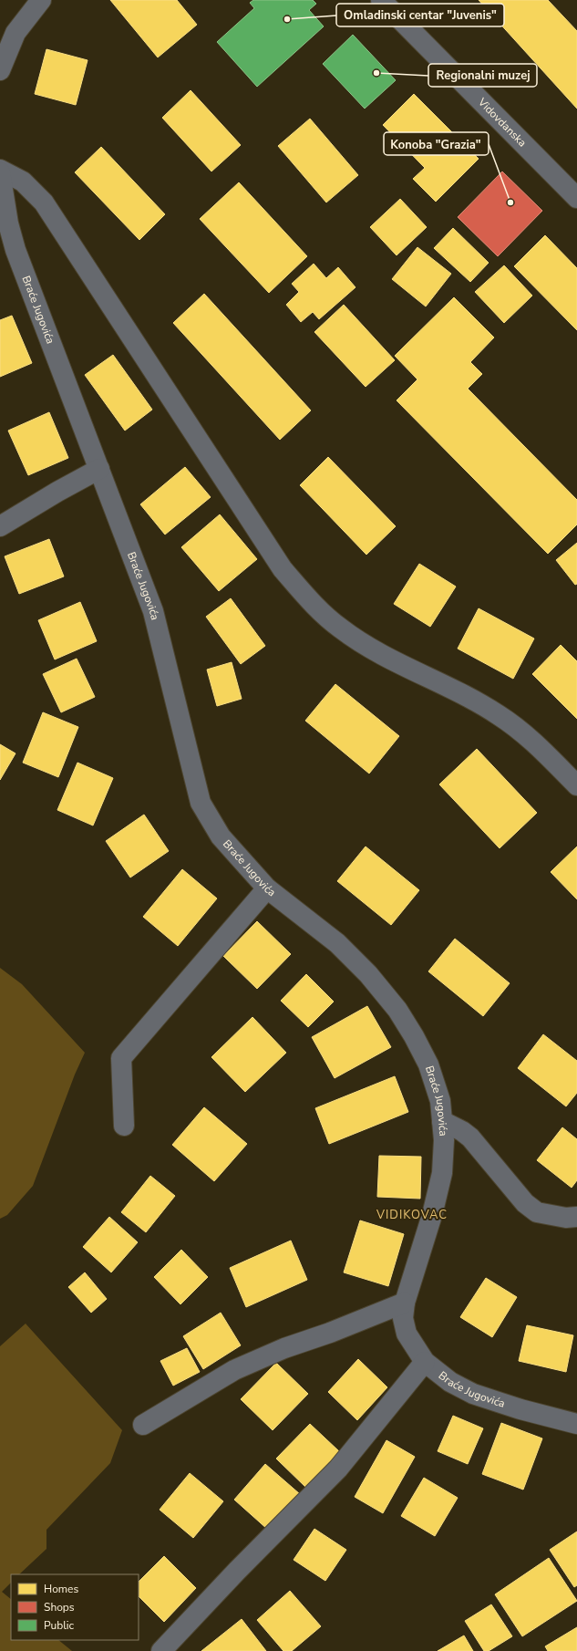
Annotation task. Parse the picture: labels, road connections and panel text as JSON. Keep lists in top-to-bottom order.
{
  "streets": {
    "street": ["Vidovdanska", "Braće Jugovića"]
  },
  "districts": ["VIDIKOVAC"],
  "places": ["Omladinski centar \"Juvenis\"", "Regionalni muzej", "Konoba \"Grazia\""],
  "legend": ["Homes", "Shops", "Public"]
}
